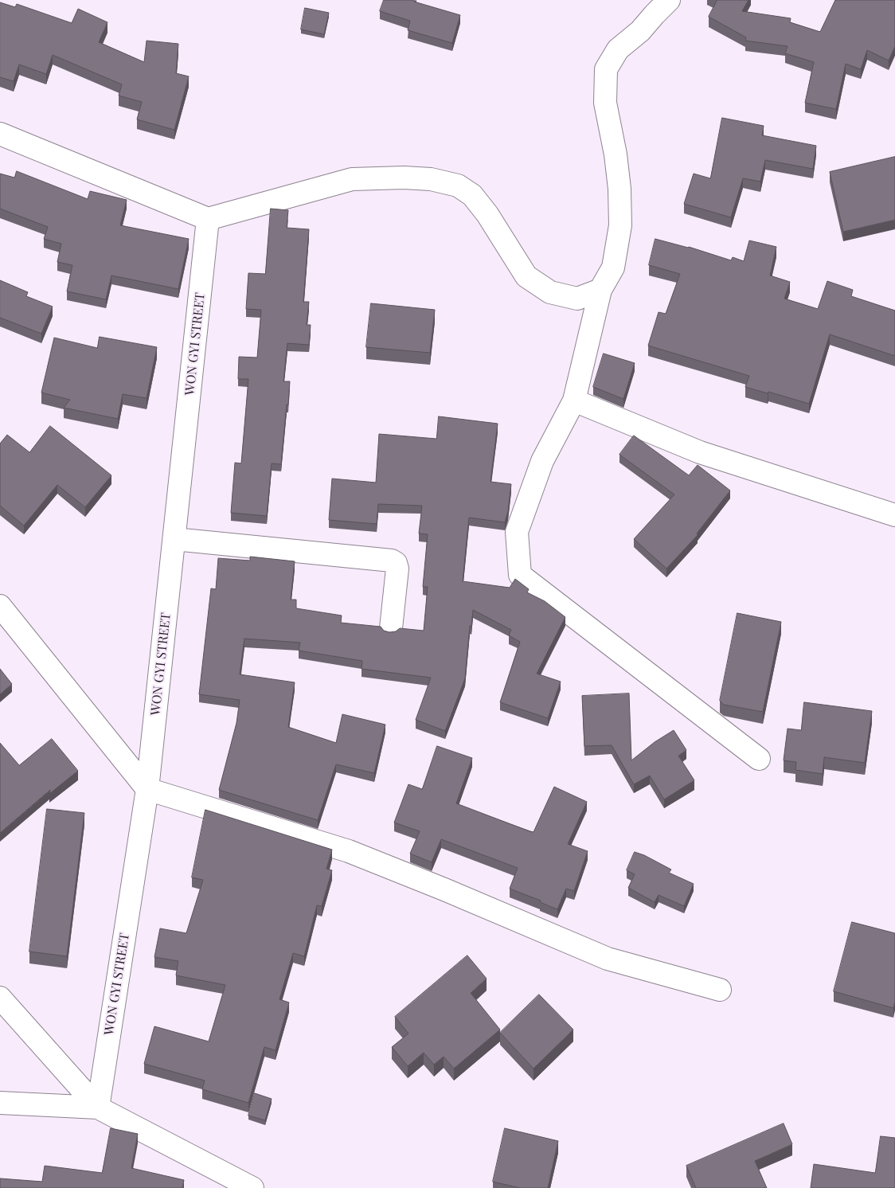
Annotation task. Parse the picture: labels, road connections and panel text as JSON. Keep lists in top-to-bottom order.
{
  "streets": {
    "street": ["WON GYI STREET"]
  }
}
